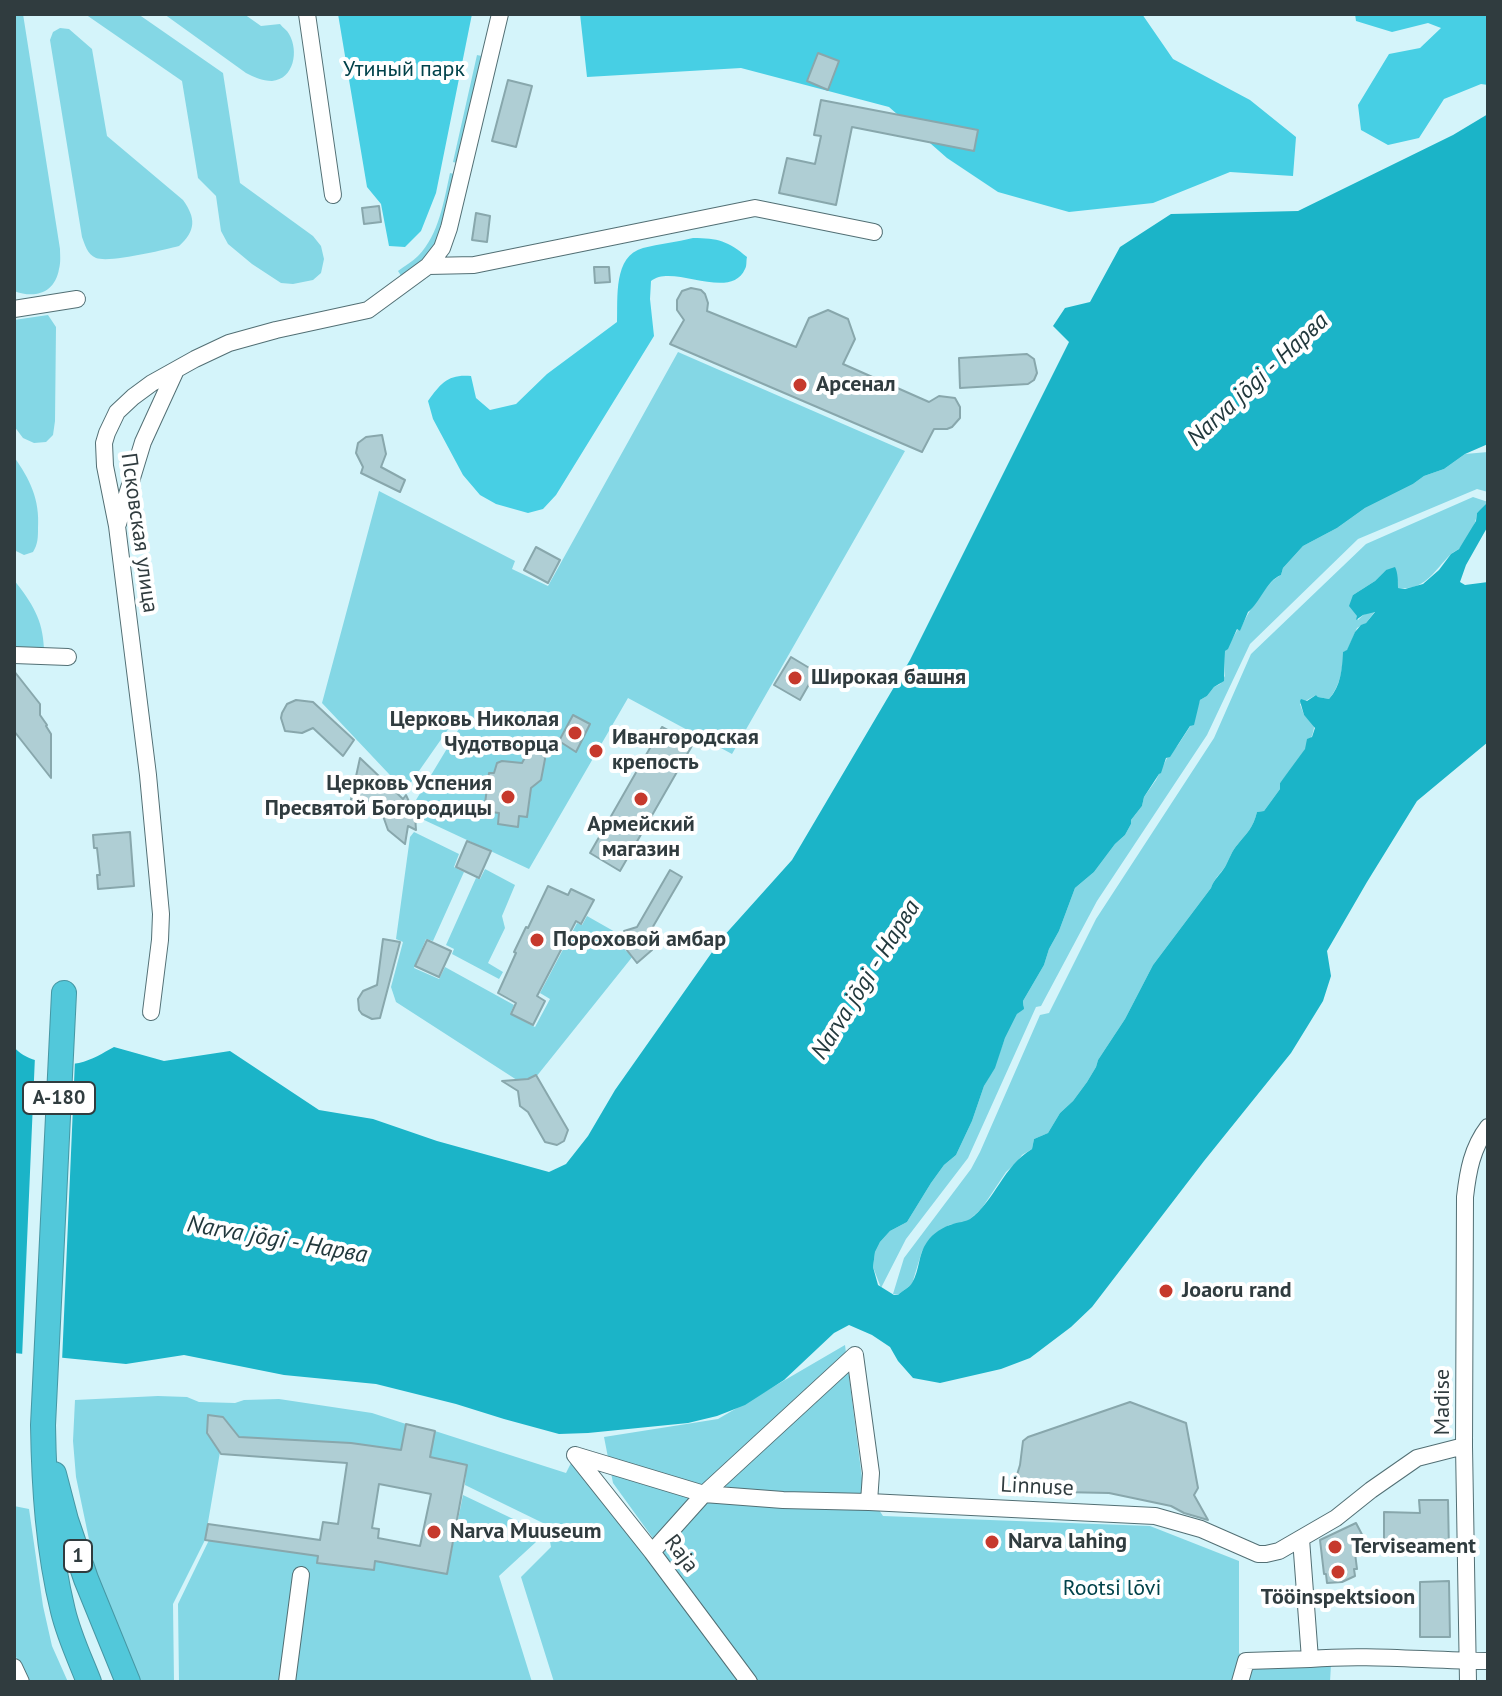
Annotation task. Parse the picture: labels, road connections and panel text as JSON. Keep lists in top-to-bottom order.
{
  "streets": {
    "highway": ["А-180", "1"],
    "street": [
      "Псковская улица",
      "Madise",
      "Linnuse",
      "Raja"
    ]
  },
  "crossings": [
    ["А-180", "1"],
    ["Madise", "Linnuse"],
    ["Linnuse", "Raja"]
  ],
  "water": ["Narva jõgi - Нарва"],
  "parks": ["Утиный парк", "Rootsi lõvi"],
  "places": [
    "Арсенал",
    "Широкая башня",
    "Церковь Николая Чудотворца",
    "Ивангородская крепость",
    "Церковь Успения Пресвятой Богородицы",
    "Армейский магазин",
    "Пороховой амбар",
    "Joaoru rand",
    "Narva Muuseum",
    "Narva lahing",
    "Terviseament",
    "Tööinspektsioon"
  ]
}
